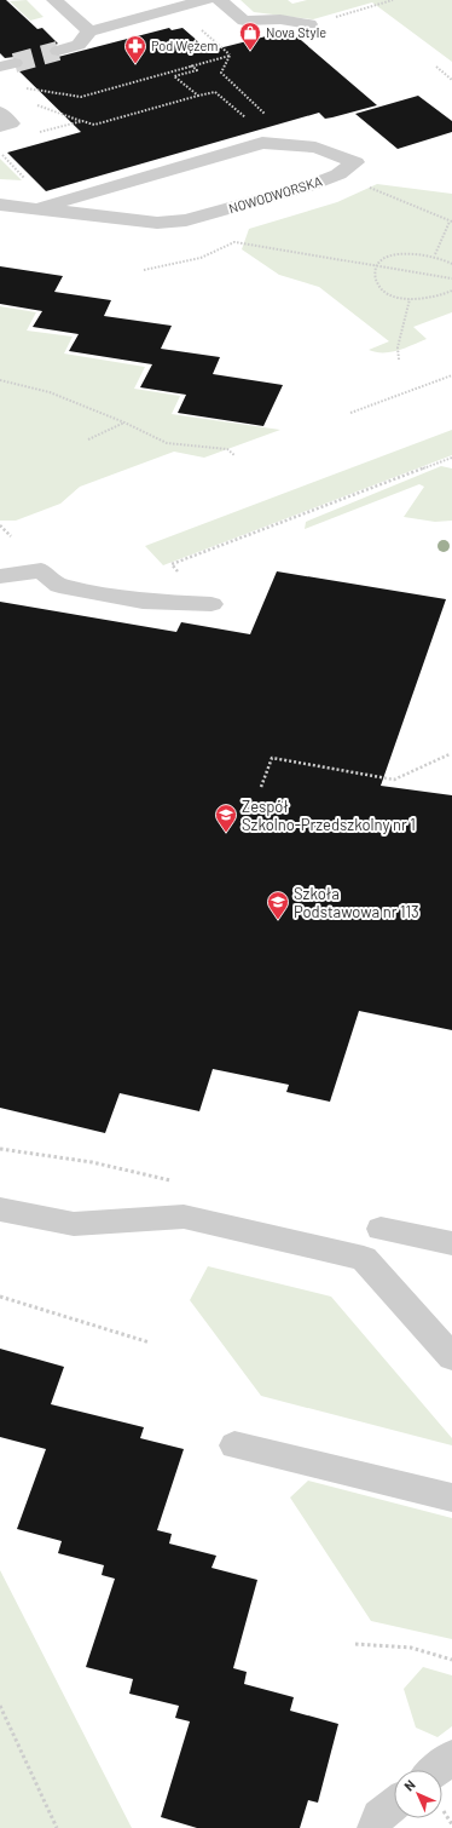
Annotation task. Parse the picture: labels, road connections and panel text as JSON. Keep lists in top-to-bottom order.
{
  "streets": {
    "street": ["NOWODWORSKA"]
  },
  "places": {
    "shop": ["Nova Style"],
    "pharmacy": ["Pod Wężem"],
    "school or university": ["Zespół Szkolno-Przedszkolny nr 1", "Szkoła Podstawowa nr 113"]
  },
  "north": "top left"
}
